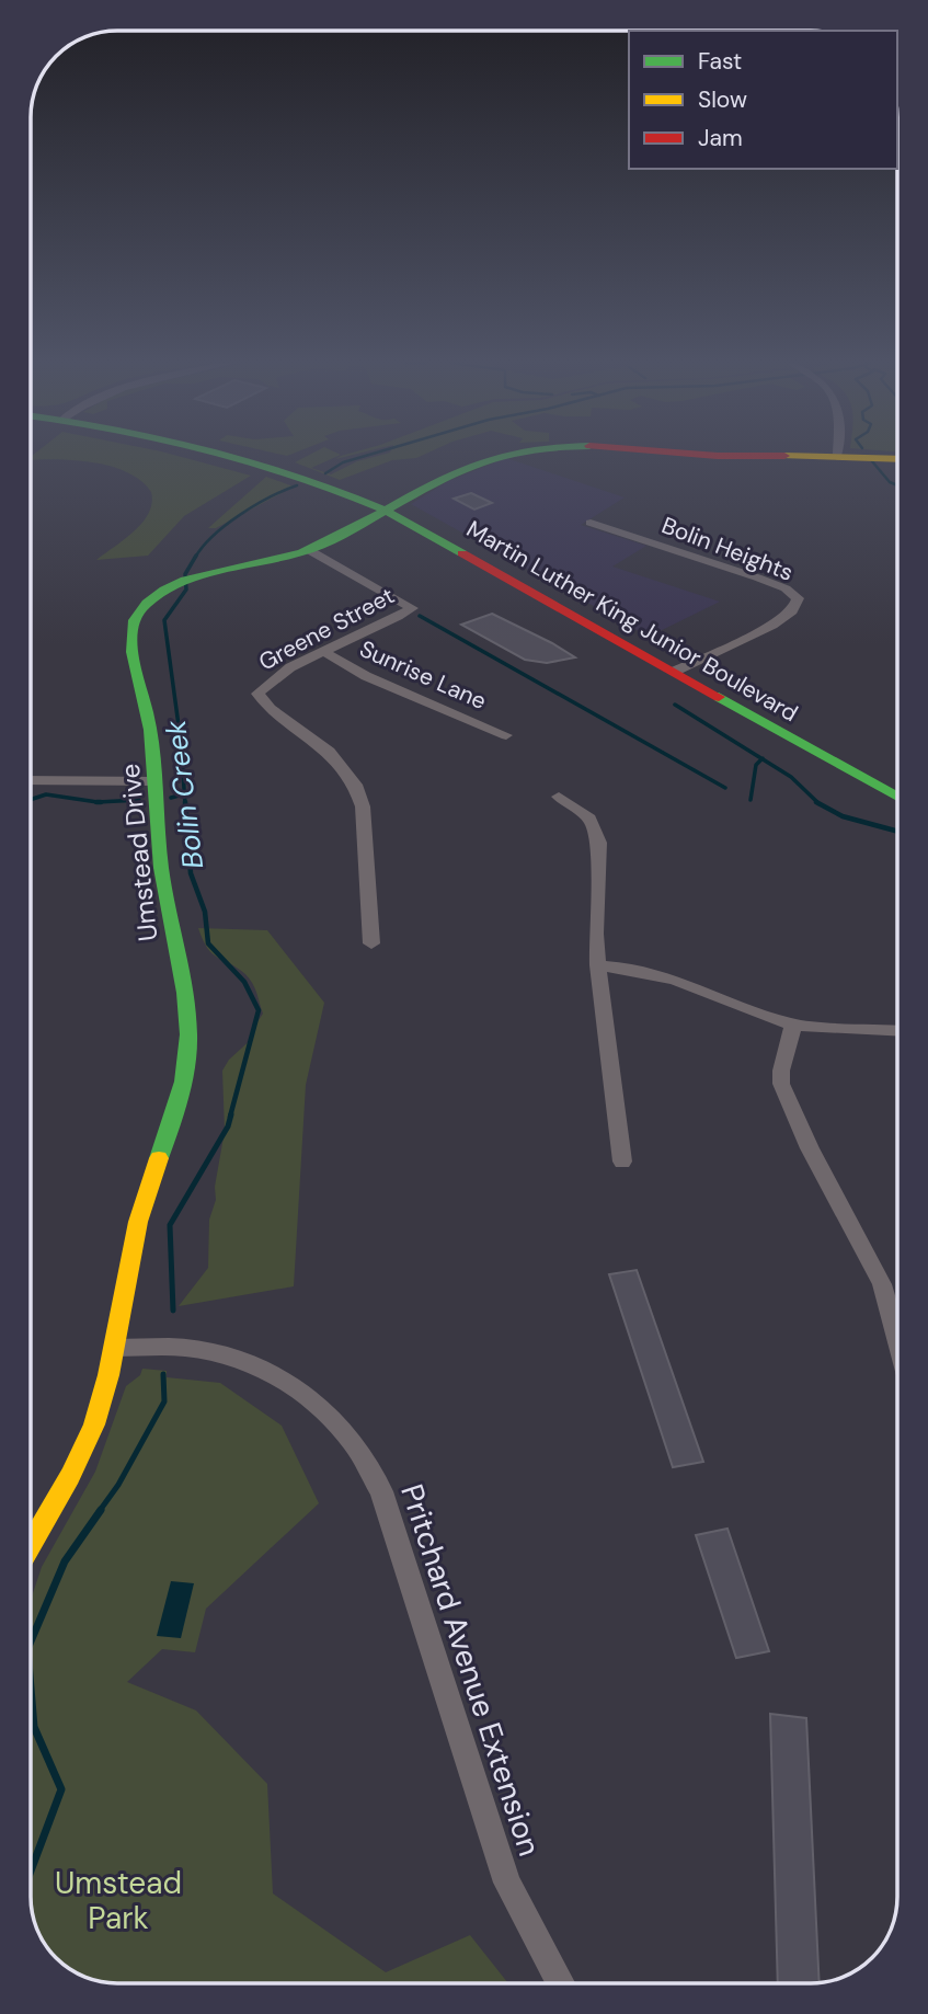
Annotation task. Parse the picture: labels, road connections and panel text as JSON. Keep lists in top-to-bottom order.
{
  "streets": {
    "street": [
      "Bolin Heights",
      "Martin Luther King Junior Boulevard",
      "Greene Street",
      "Sunrise Lane",
      "Umstead Drive",
      "Pritchard Avenue Extension"
    ]
  },
  "crossings": [
    ["Bolin Heights", "Martin Luther King Junior Boulevard"],
    ["Martin Luther King Junior Boulevard", "Umstead Drive"],
    ["Greene Street", "Sunrise Lane"],
    ["Greene Street", "Umstead Drive"],
    ["Umstead Drive", "Pritchard Avenue Extension"]
  ],
  "water": ["Bolin Creek"],
  "parks": ["Umstead Park"],
  "legend": ["Fast", "Slow", "Jam"]
}
